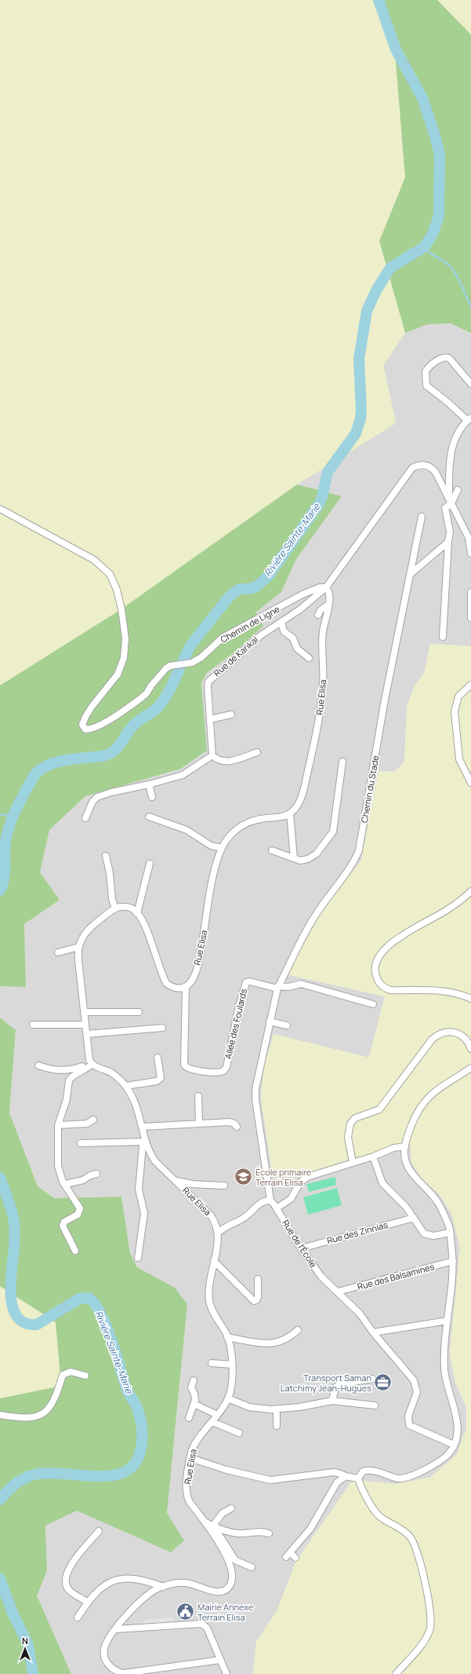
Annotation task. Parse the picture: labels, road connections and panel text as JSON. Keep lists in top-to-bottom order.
{
  "streets": {
    "street": [
      "Chemin de Ligne",
      "Rue de Karikal",
      "Rue Elisa",
      "Chemin du Stade",
      "Allée des Foulards",
      "Rue des Zinnias",
      "Rue de l'École",
      "Rue des Balsamines"
    ]
  },
  "crossings": [
    ["Chemin de Ligne", "Rue de Karikal"],
    ["Chemin de Ligne", "Rue Elisa"],
    ["Rue de Karikal", "Rue Elisa"],
    ["Rue Elisa", "Allée des Foulards"],
    ["Chemin du Stade", "Allée des Foulards"],
    ["Chemin du Stade", "Rue de l'École"],
    ["Rue des Zinnias", "Rue de l'École"],
    ["Rue de l'École", "Rue des Balsamines"]
  ],
  "water": ["Rivière Sainte-Marie"],
  "places": {
    "school or university": ["École primaire Terrain Elisa"],
    "office": ["Transport Saman Latchimy Jean-Hugues"],
    "public building": ["Mairie Annexe Terrain Elisa"]
  },
  "north": "top"
}
